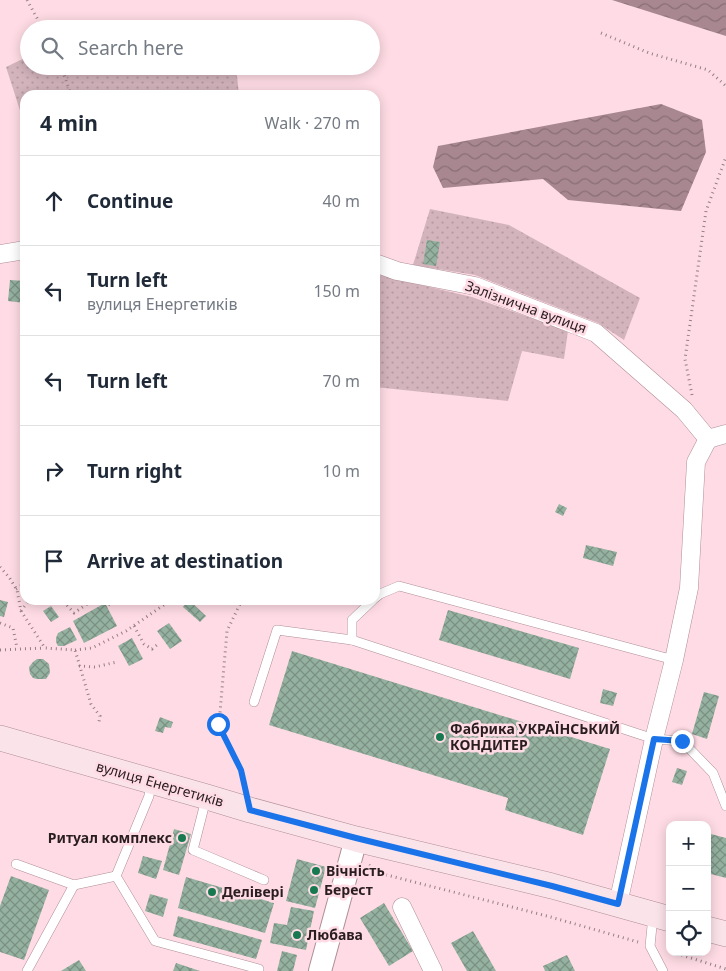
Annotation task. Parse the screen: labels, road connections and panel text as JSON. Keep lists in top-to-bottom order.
{
  "streets": {
    "main road": ["вулиця Енергетиків"],
    "street": ["Залізнична вулиця"]
  },
  "places": [
    "Фабрика УКРАЇНСЬКИЙ КОНДИТЕР",
    "Ритуал комплекс",
    "Вічність",
    "Берест",
    "Делівері",
    "Любава"
  ],
  "page": {
    "search": "Search here",
    "heading": ["4 min", "Walk · 270 m"],
    "list": [
      ["Continue", "40 m"],
      ["Turn left", "вулиця Енергетиків", "150 m"],
      ["Turn left", "70 m"],
      ["Turn right", "10 m"],
      "Arrive at destination"
    ],
    "map_buttons": ["+", "−"]
  }
}
